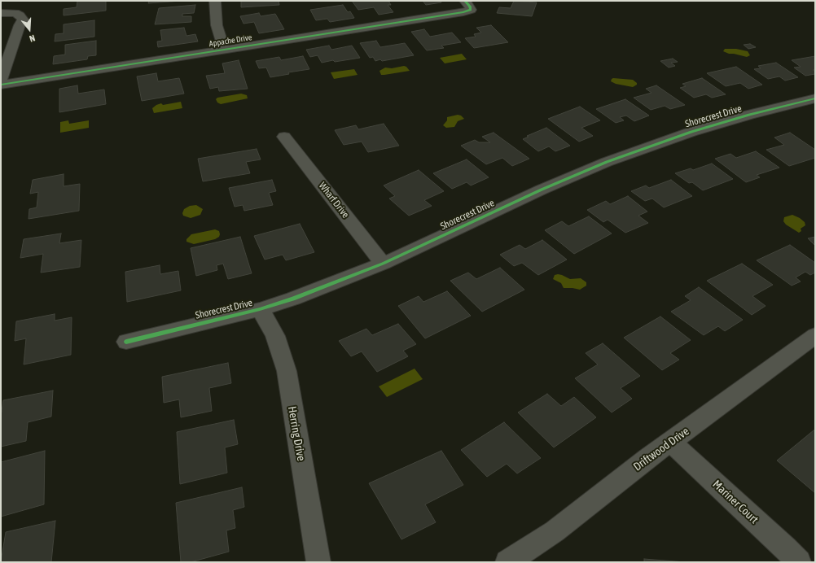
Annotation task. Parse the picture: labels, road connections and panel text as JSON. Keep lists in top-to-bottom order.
{
  "streets": {
    "street": [
      "Appache Drive",
      "Shorecrest Drive",
      "Wharf Drive",
      "Herring Drive",
      "Driftwood Drive",
      "Mariner Court"
    ]
  },
  "crossings": [
    ["Shorecrest Drive", "Wharf Drive"],
    ["Shorecrest Drive", "Herring Drive"],
    ["Driftwood Drive", "Mariner Court"]
  ],
  "north": "bottom"
}
